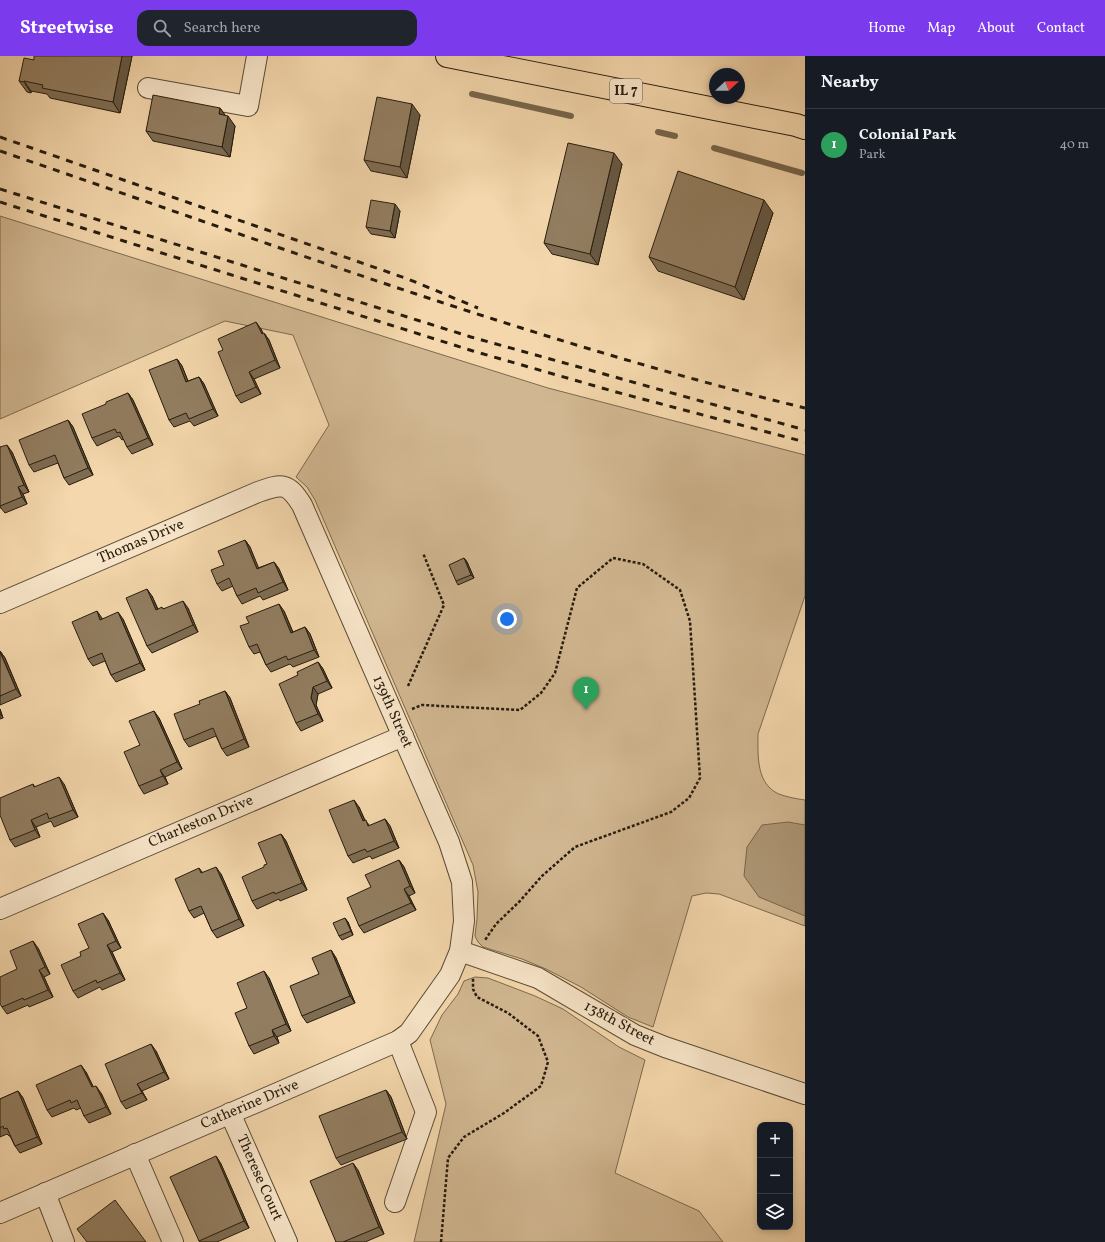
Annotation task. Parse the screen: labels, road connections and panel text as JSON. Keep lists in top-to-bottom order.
{
  "streets": {
    "main road": ["IL 7"],
    "street": [
      "Thomas Drive",
      "139th Street",
      "Charleston Drive",
      "138th Street",
      "Catherine Drive",
      "Therese Court"
    ]
  },
  "crossings": [
    ["Thomas Drive", "139th Street"],
    ["139th Street", "Charleston Drive"],
    ["139th Street", "138th Street"],
    ["139th Street", "Catherine Drive"],
    ["138th Street", "Catherine Drive"],
    ["Catherine Drive", "Therese Court"]
  ],
  "north": "right",
  "page": {
    "header": "Streetwise",
    "search": "Search here",
    "nav": [
      "Home",
      "Map",
      "About",
      "Contact"
    ],
    "heading": "Nearby",
    "list": [
      {
        "mark": "1",
        "name": "Colonial Park",
        "note": "Park",
        "value": "40 m"
      }
    ],
    "pins": "1",
    "map_buttons": ["+", "−"]
  }
}
